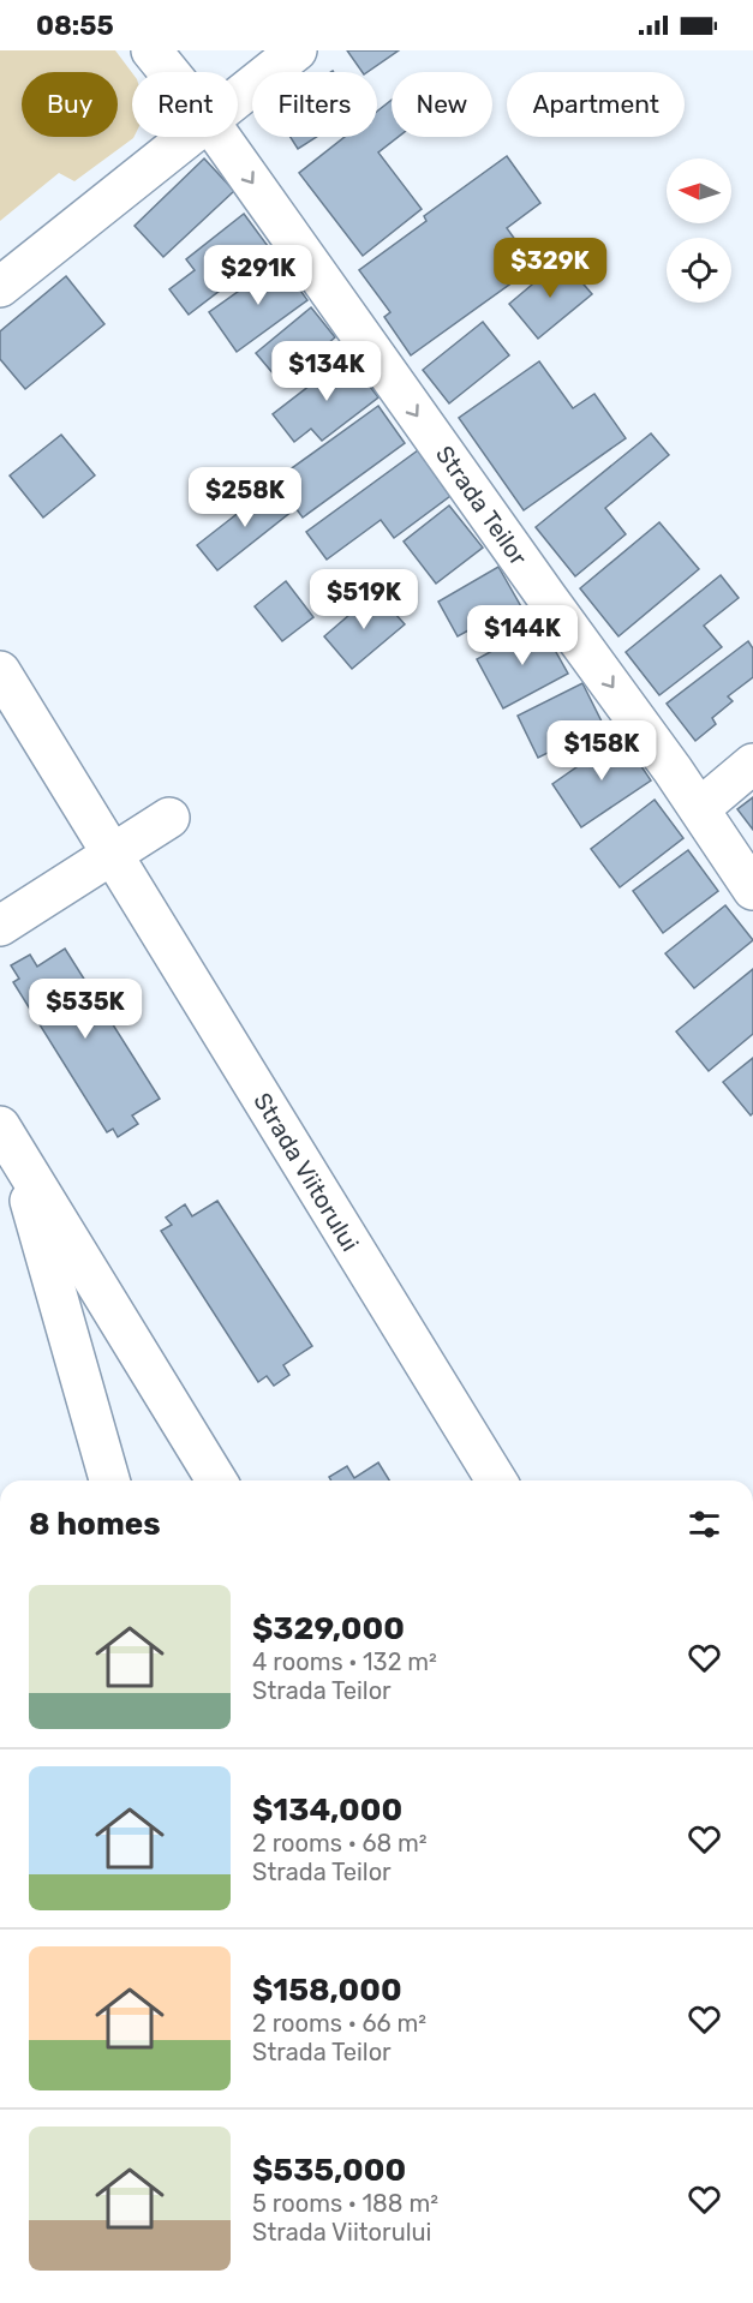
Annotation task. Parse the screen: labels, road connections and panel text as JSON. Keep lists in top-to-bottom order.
{
  "streets": {
    "street": ["Strada Teilor", "Strada Viitorului"]
  },
  "one_way": ["Strada Teilor"],
  "north": "left",
  "page": {
    "status": "08:55",
    "chip": [
      "Buy",
      "Rent",
      "Filters",
      "New",
      "Apartment"
    ],
    "price": [
      "$329K",
      "$291K",
      "$134K",
      "$258K",
      "$519K",
      "$144K",
      "$158K",
      "$535K"
    ],
    "heading": "8 homes",
    "list": [
      {
        "name": "$329,000",
        "note": "4 rooms · 132 m² · Strada Teilor"
      },
      {
        "name": "$134,000",
        "note": "2 rooms · 68 m² · Strada Teilor"
      },
      {
        "name": "$158,000",
        "note": "2 rooms · 66 m² · Strada Teilor"
      },
      {
        "name": "$535,000",
        "note": "5 rooms · 188 m² · Strada Viitorului"
      }
    ]
  }
}
